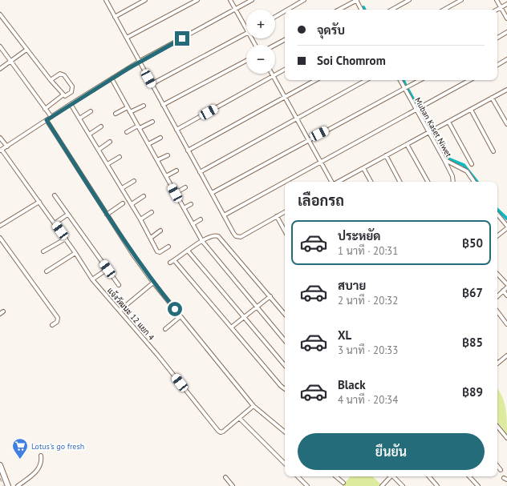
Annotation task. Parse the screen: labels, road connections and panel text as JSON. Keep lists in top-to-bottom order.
{
  "streets": {
    "street": ["Muban Kaset Niwet", "แจ้งวัฒนะ 12 แยก 4"]
  },
  "places": {
    "supermarket": ["Lotus's go fresh"]
  },
  "page": {
    "map_buttons": ["+", "−"],
    "banner": ["จุดรับ", "Soi Chomrom"],
    "heading": "เลือกรถ",
    "list": [
      {
        "name": "ประหยัด",
        "note": "1 นาที · 20:31",
        "value": "฿50"
      },
      {
        "name": "สบาย",
        "note": "2 นาที · 20:32",
        "value": "฿67"
      },
      {
        "name": "XL",
        "note": "3 นาที · 20:33",
        "value": "฿85"
      },
      {
        "name": "Black",
        "note": "4 นาที · 20:34",
        "value": "฿89"
      }
    ],
    "buttons": "ยืนยัน"
  }
}
